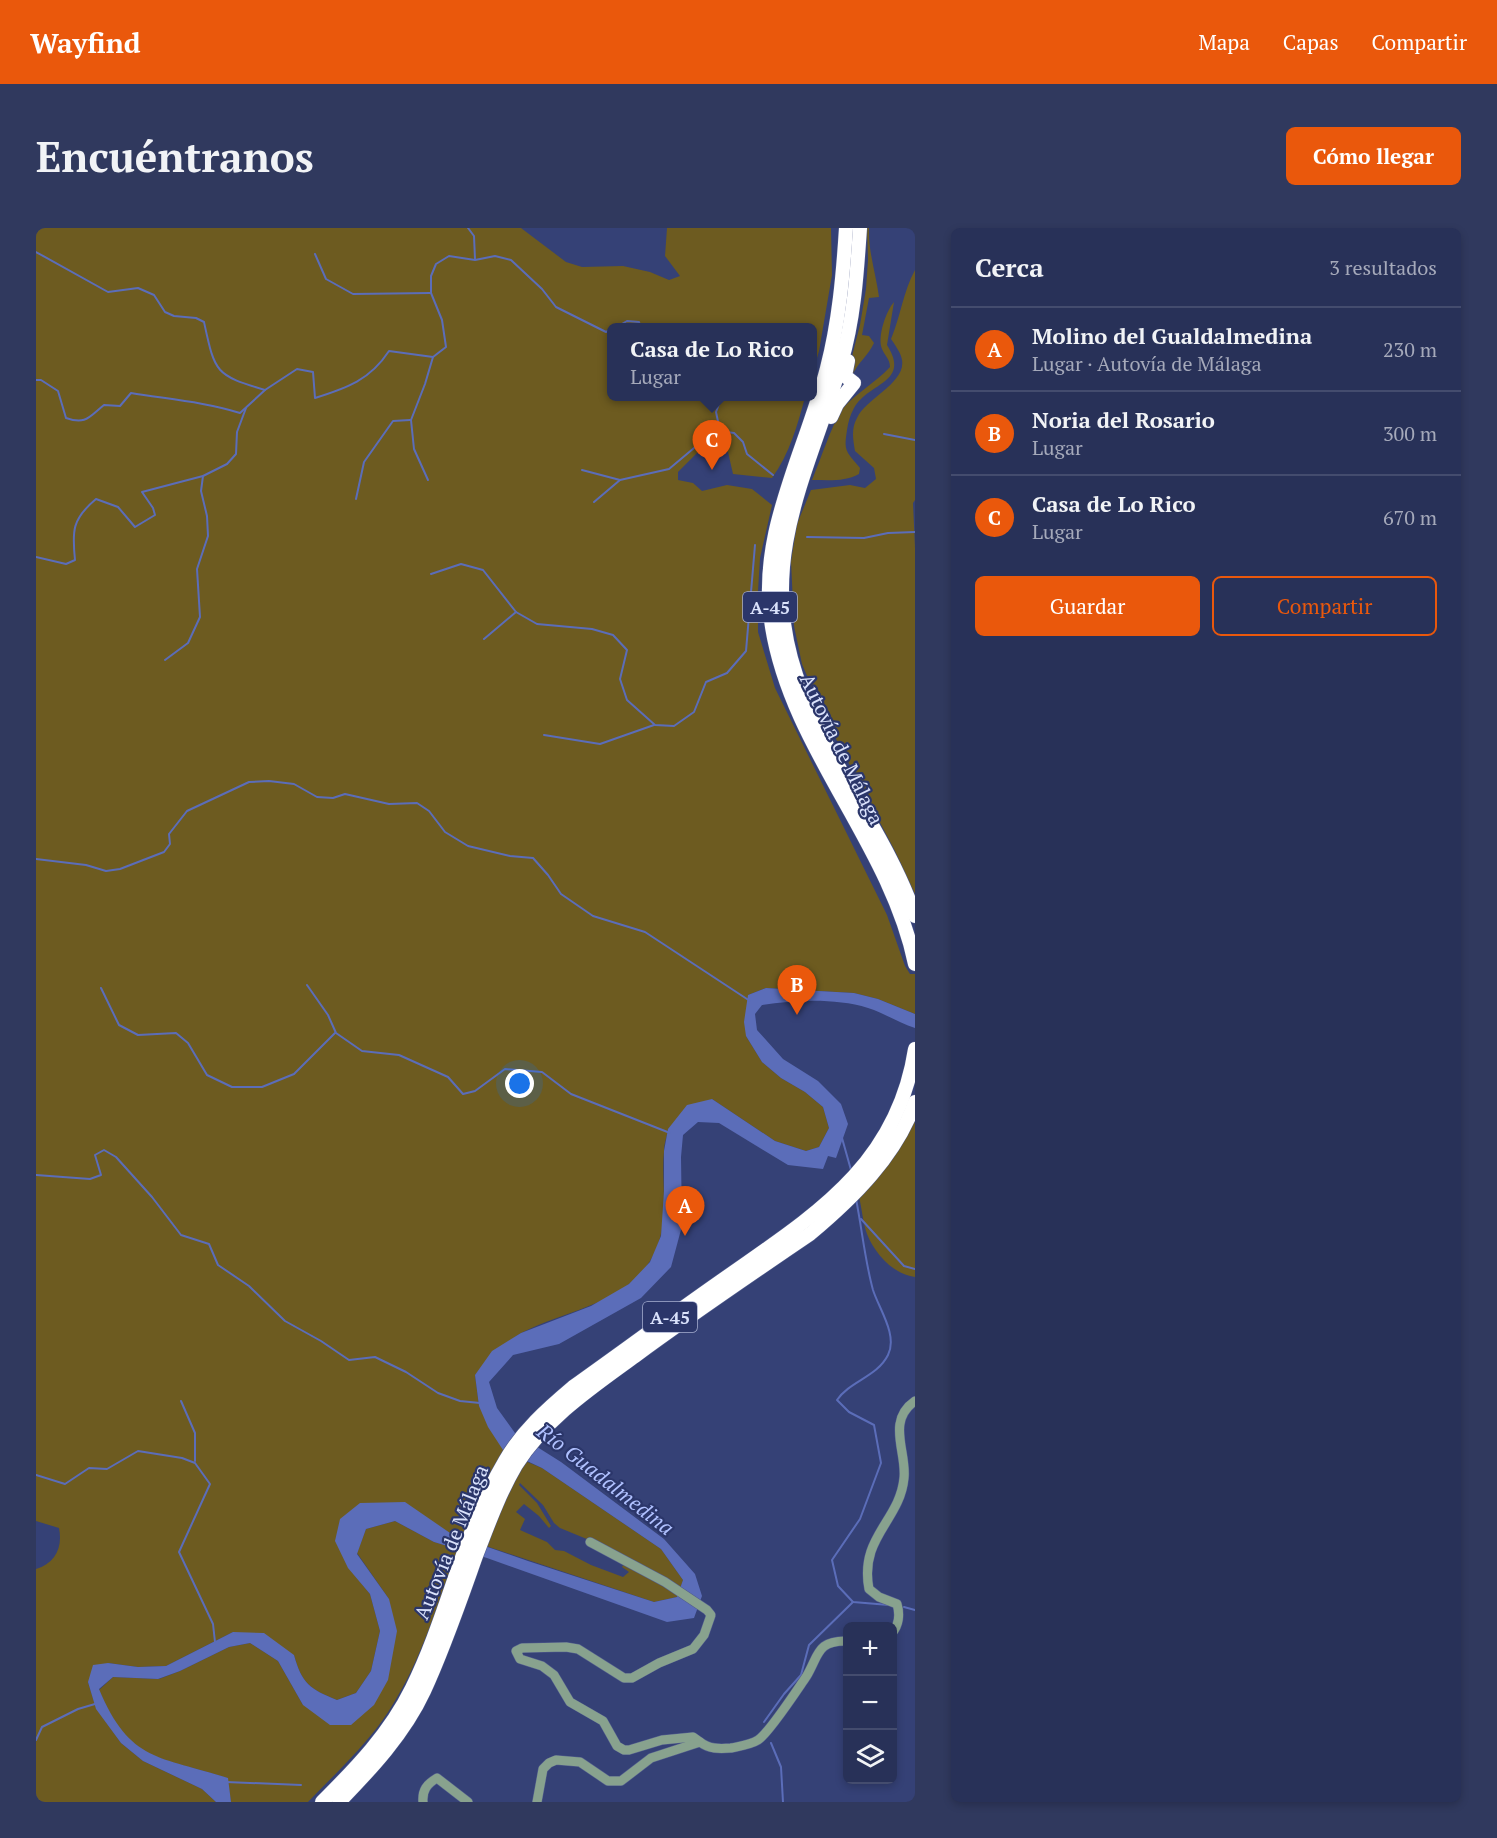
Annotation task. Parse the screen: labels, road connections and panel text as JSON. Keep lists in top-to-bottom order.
{
  "streets": {
    "highway": ["A-45", "Autovía de Málaga"]
  },
  "water": ["Río Guadalmedina"],
  "page": {
    "header": "Wayfind",
    "nav": ["Mapa", "Capas", "Compartir"],
    "buttons": [
      "Cómo llegar",
      ["Guardar", "Compartir"]
    ],
    "title": "Encuéntranos",
    "heading": ["Cerca", "3 resultados"],
    "list": [
      {
        "mark": "A",
        "name": "Molino del Gualdalmedina",
        "note": "Lugar · Autovía de Málaga",
        "value": "230 m"
      },
      {
        "mark": "B",
        "name": "Noria del Rosario",
        "note": "Lugar",
        "value": "300 m"
      },
      {
        "mark": "C",
        "name": "Casa de Lo Rico",
        "note": "Lugar",
        "value": "670 m"
      }
    ],
    "popup": ["Casa de Lo Rico", "Lugar"],
    "pins": ["C", "B", "A"],
    "map_buttons": ["+", "−"]
  }
}
